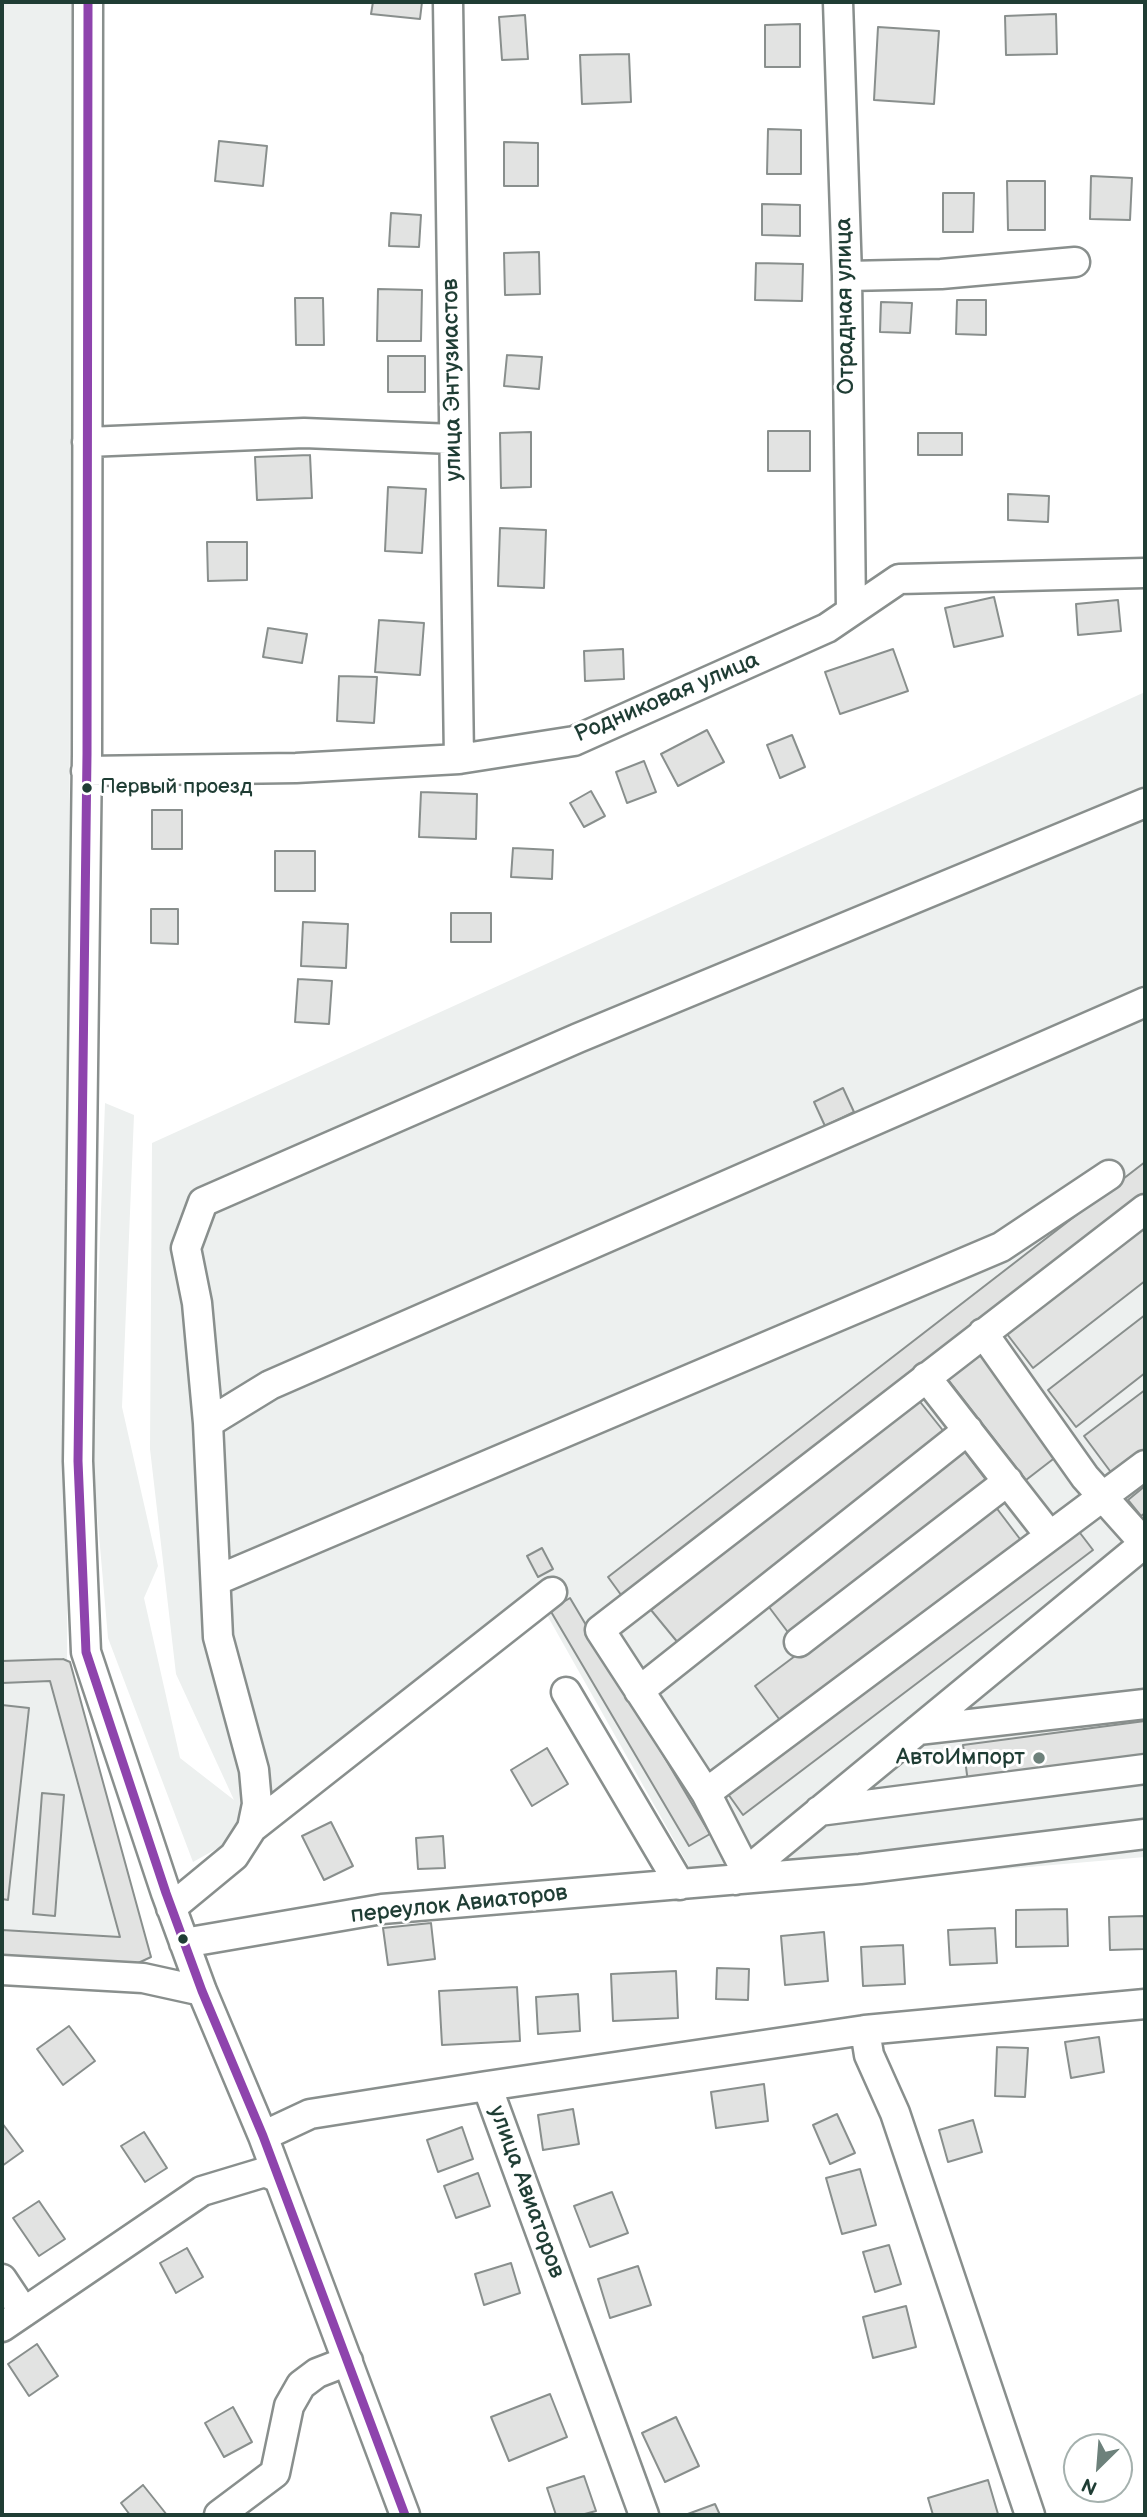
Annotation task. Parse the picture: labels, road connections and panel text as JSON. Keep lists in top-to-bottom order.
{
  "streets": {
    "street": [
      "Отрадная улица",
      "улица Энтузиастов",
      "Родниковая улица",
      "переулок Авиаторов",
      "улица Авиаторов"
    ]
  },
  "crossings": [
    ["Отрадная улица", "Родниковая улица"],
    ["улица Энтузиастов", "Родниковая улица"]
  ],
  "places": ["Первый проезд", "АвтоИмпорт"],
  "north": "bottom left"
}
